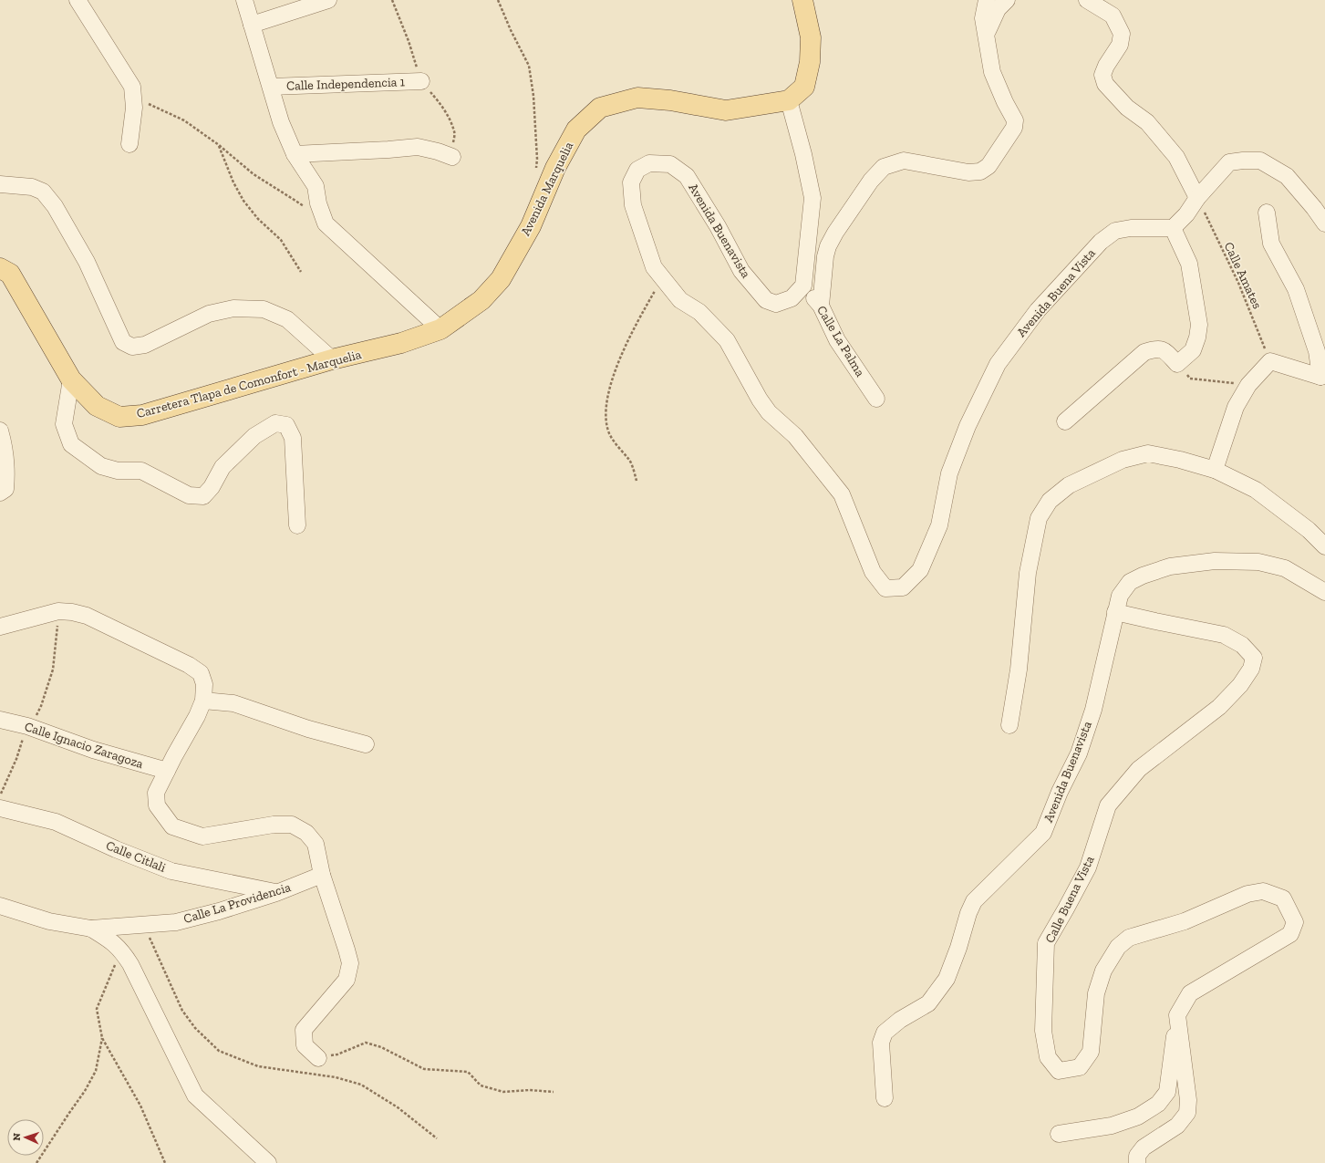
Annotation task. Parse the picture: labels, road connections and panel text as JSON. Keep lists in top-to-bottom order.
{
  "streets": {
    "main road": ["Avenida Marquelia", "Carretera Tlapa de Comonfort - Marquelia"],
    "street": [
      "Calle Independencia 1",
      "Avenida Buenavista",
      "Avenida Buena Vista",
      "Calle La Palma",
      "Calle Ignacio Zaragoza",
      "Calle Citlali",
      "Calle Buena Vista",
      "Calle La Providencia"
    ],
    "path": ["Calle Amates"]
  },
  "crossings": [
    ["Avenida Marquelia", "Carretera Tlapa de Comonfort - Marquelia"],
    ["Avenida Buenavista", "Avenida Buena Vista"],
    ["Avenida Buenavista", "Calle La Palma"],
    ["Avenida Buenavista", "Calle Buena Vista"],
    ["Calle Citlali", "Calle La Providencia"]
  ],
  "north": "left"
}
